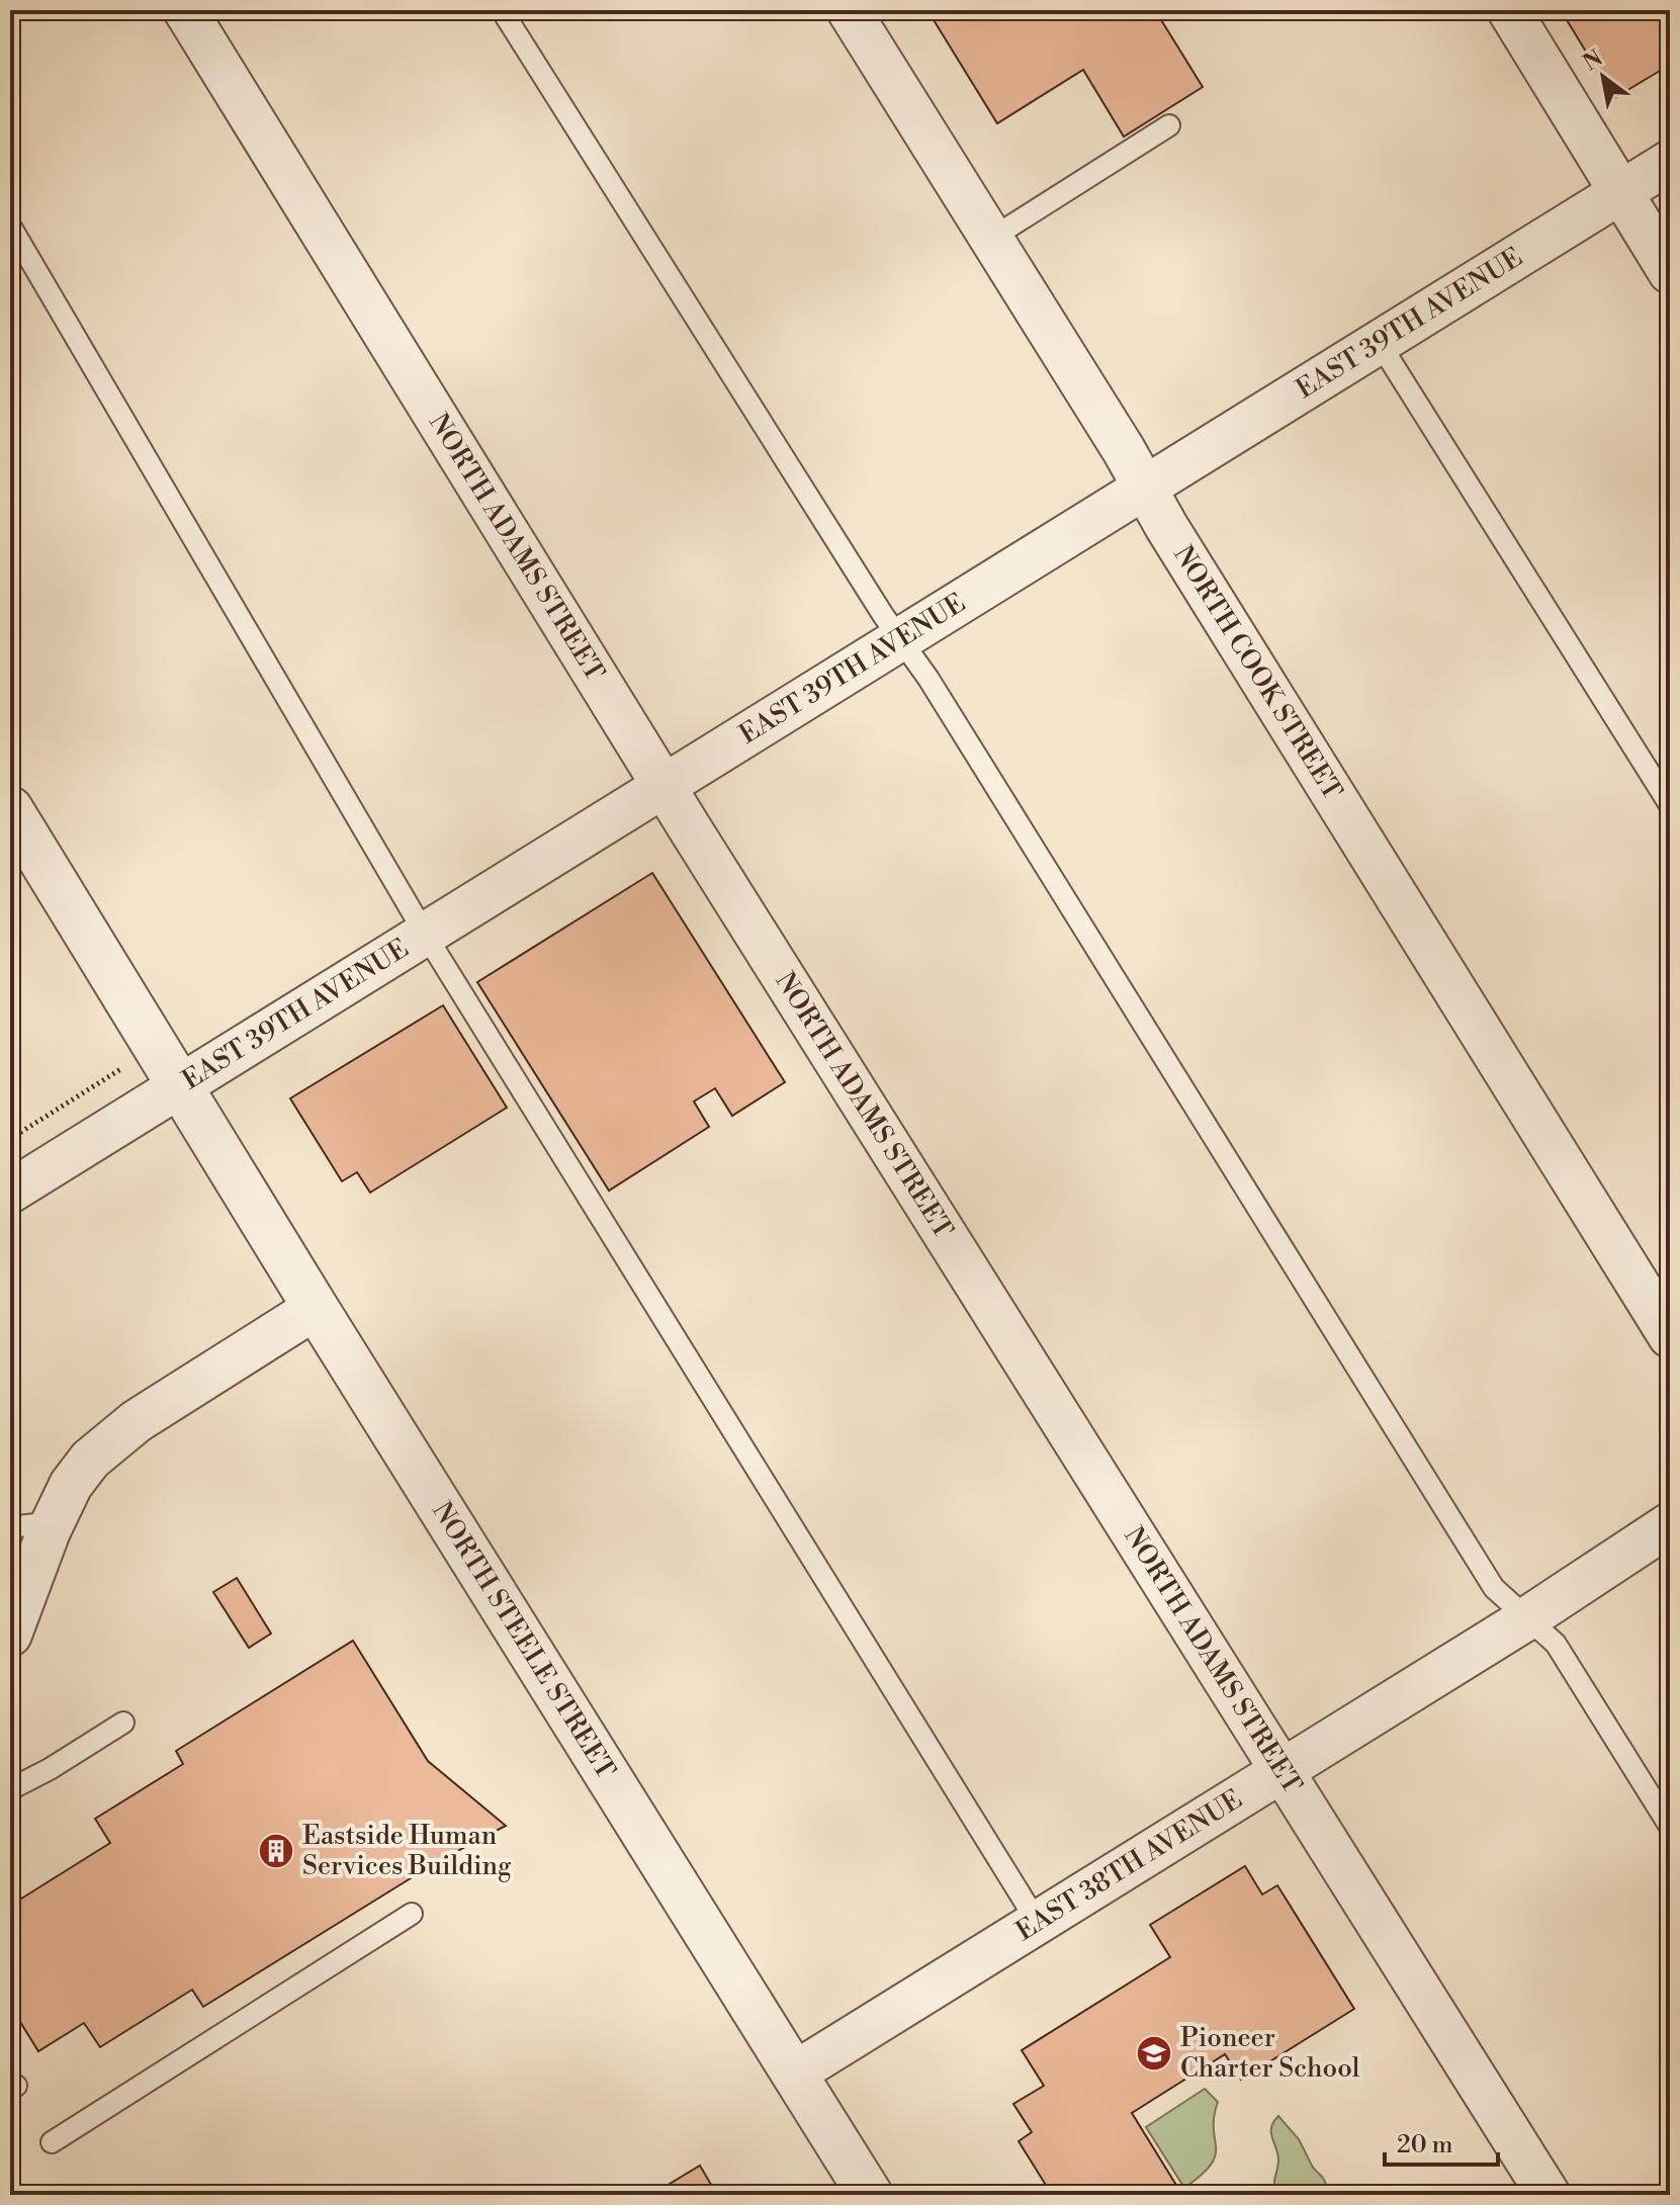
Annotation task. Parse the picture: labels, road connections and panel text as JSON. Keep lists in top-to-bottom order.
{
  "streets": {
    "street": [
      "EAST 39TH AVENUE",
      "NORTH ADAMS STREET",
      "NORTH COOK STREET",
      "NORTH STEELE STREET",
      "EAST 38TH AVENUE"
    ]
  },
  "crossings": [
    ["EAST 39TH AVENUE", "NORTH ADAMS STREET"],
    ["EAST 39TH AVENUE", "NORTH COOK STREET"],
    ["EAST 39TH AVENUE", "NORTH STEELE STREET"],
    ["NORTH ADAMS STREET", "EAST 38TH AVENUE"],
    ["NORTH STEELE STREET", "EAST 38TH AVENUE"]
  ],
  "places": {
    "building": ["Eastside Human Services Building"],
    "school or university": ["Pioneer Charter School"]
  },
  "scale_bar": "20 m",
  "north": "top left"
}
